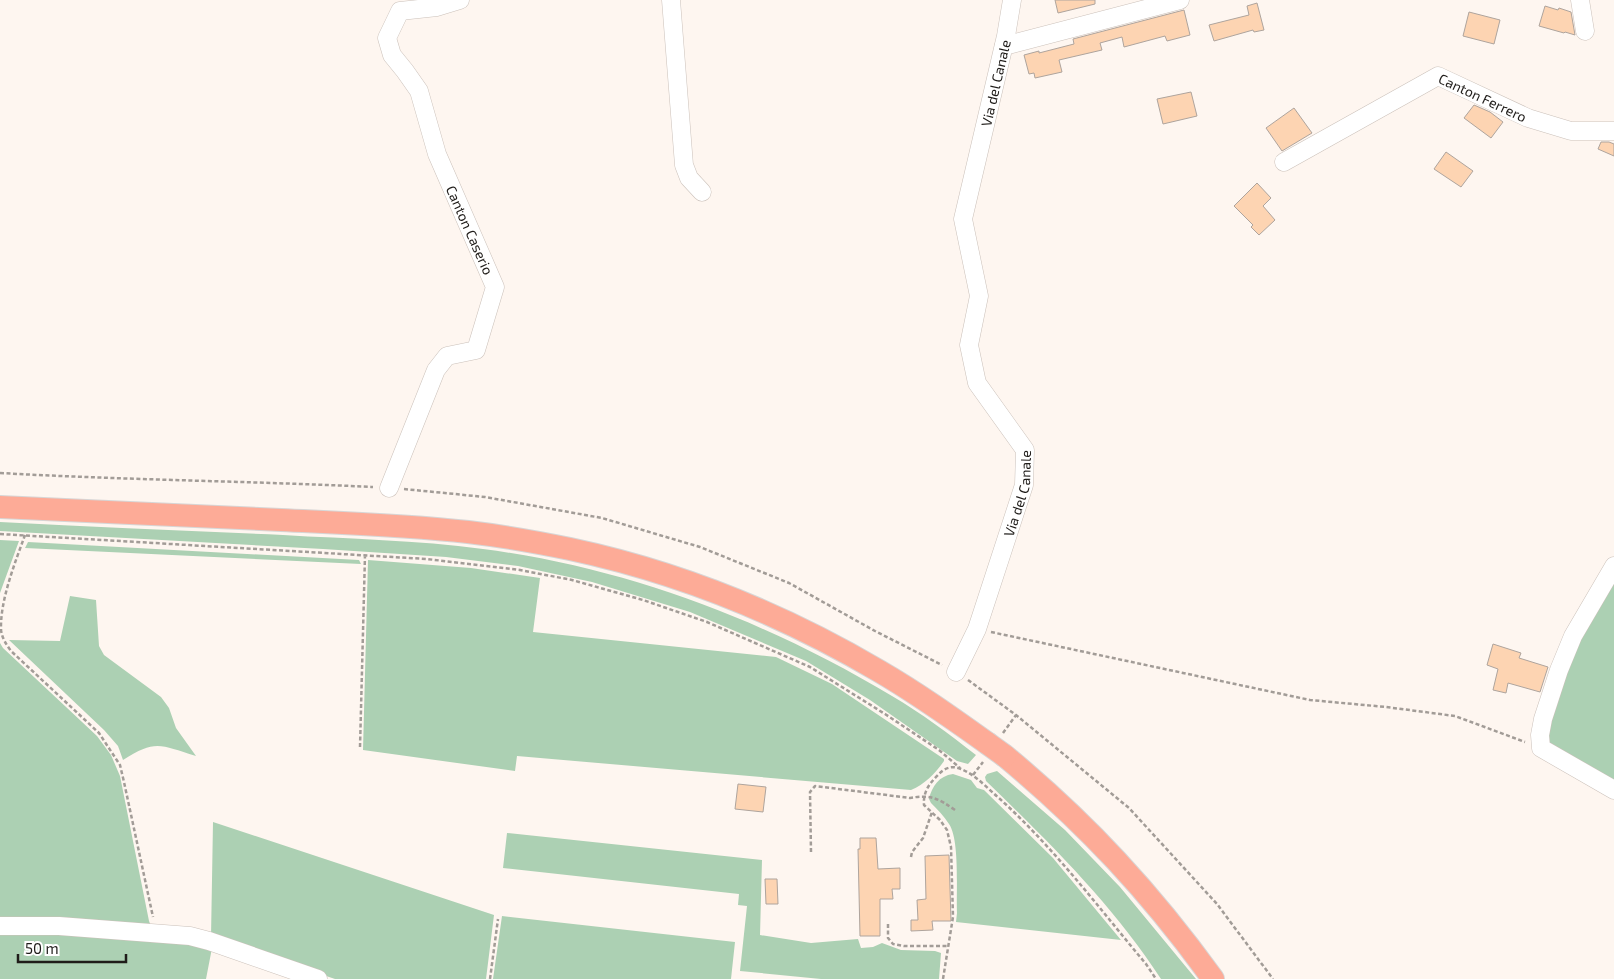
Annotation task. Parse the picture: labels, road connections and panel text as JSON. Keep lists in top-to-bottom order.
{
  "streets": {
    "street": ["Via del Canale", "Canton Ferrero", "Canton Caserio"]
  },
  "scale_bar": "50 m"
}
